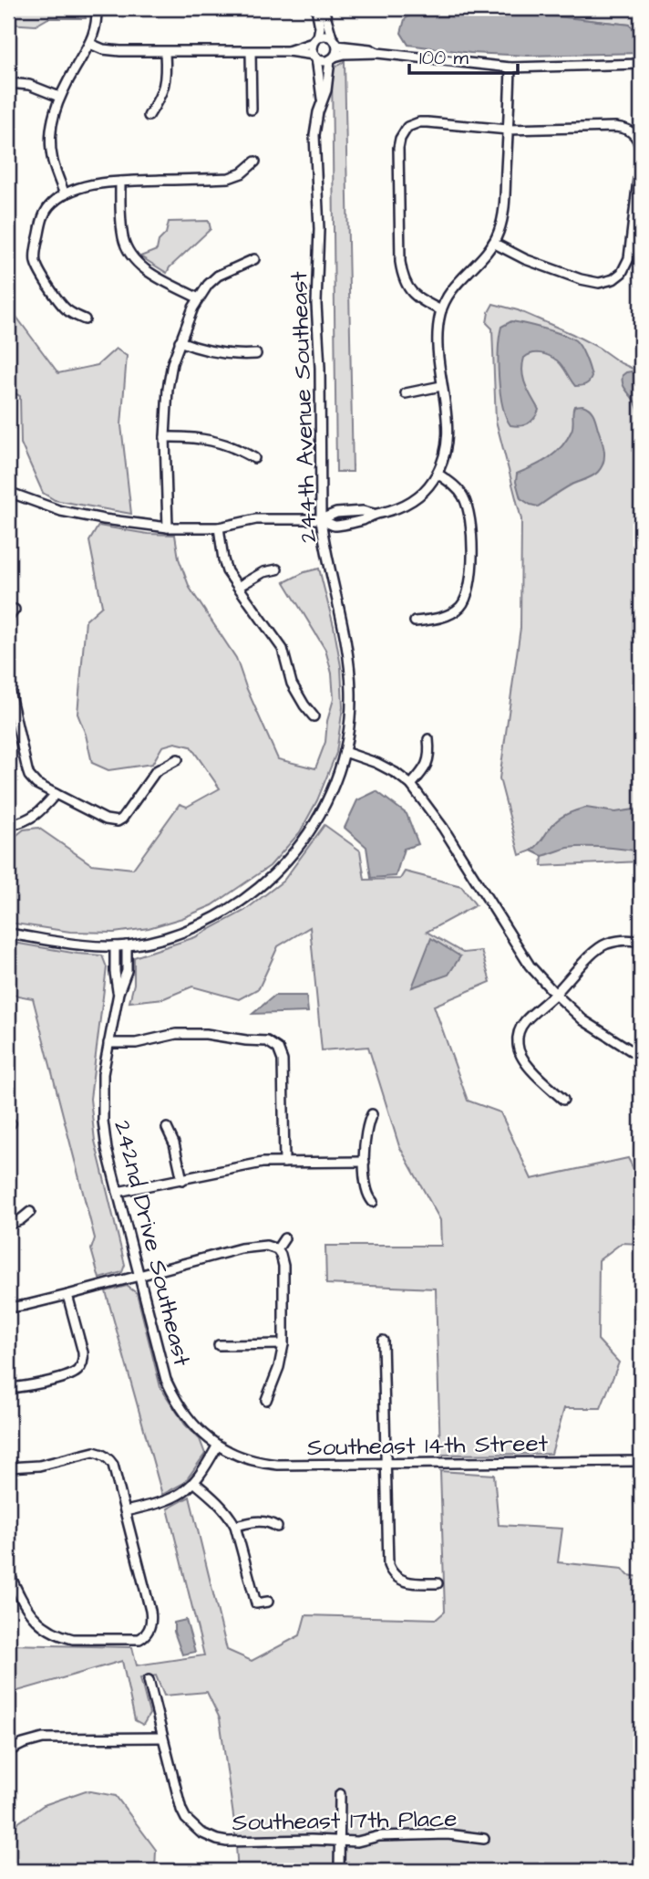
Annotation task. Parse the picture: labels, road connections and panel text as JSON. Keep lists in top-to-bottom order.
{
  "streets": {
    "street": [
      "244th Avenue Southeast",
      "242nd Drive Southeast",
      "Southeast 14th Street",
      "Southeast 17th Place"
    ]
  },
  "crossings": [
    ["244th Avenue Southeast", "242nd Drive Southeast"],
    ["242nd Drive Southeast", "Southeast 14th Street"]
  ],
  "scale_bar": "100 m"
}
